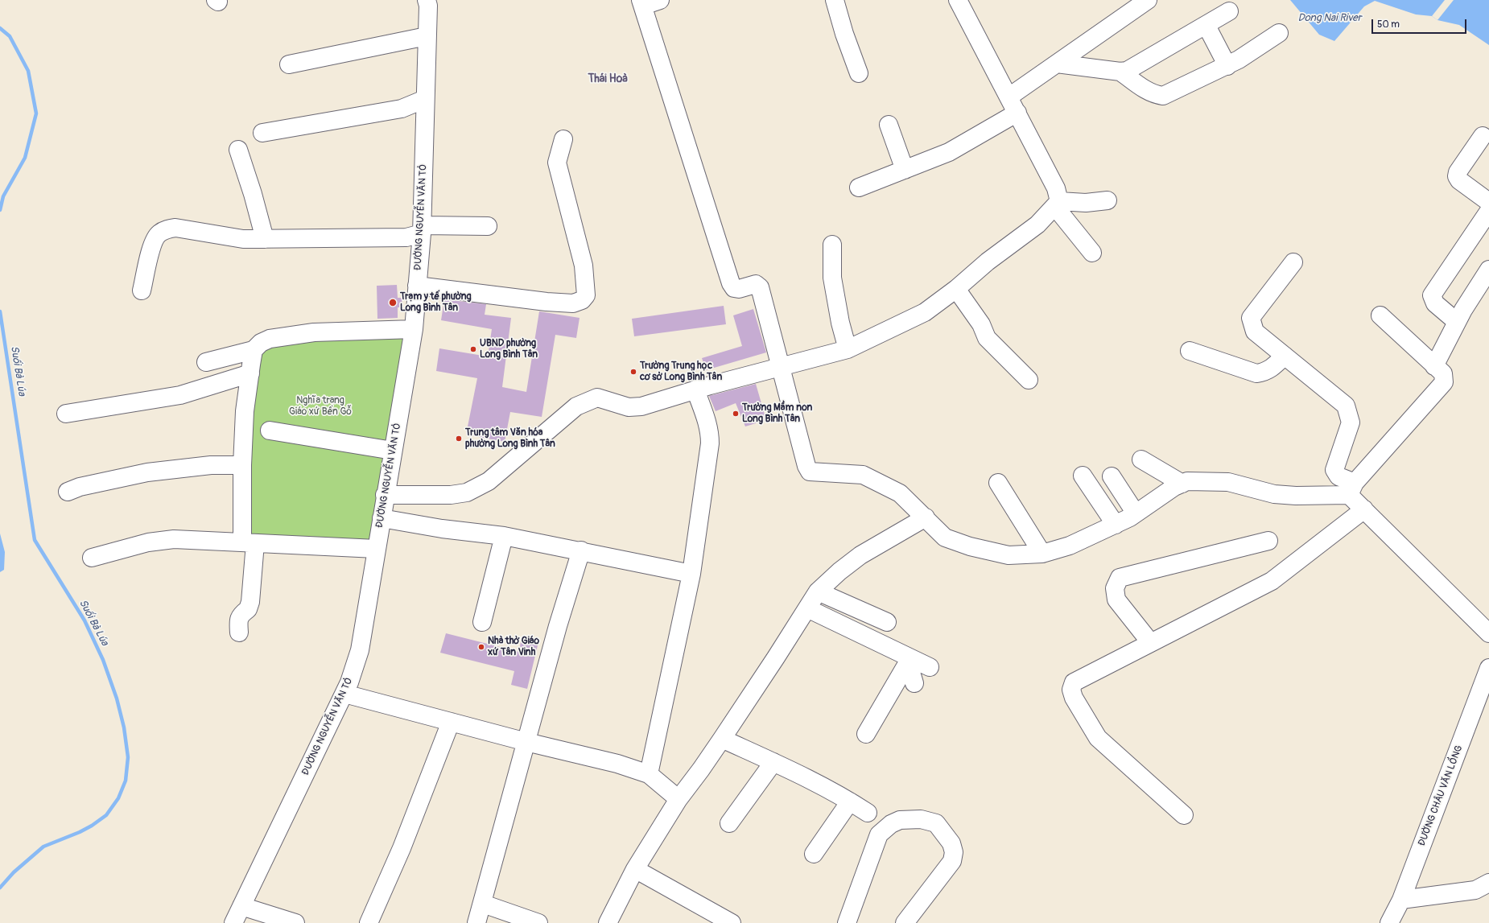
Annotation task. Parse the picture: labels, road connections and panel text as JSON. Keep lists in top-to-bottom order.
{
  "streets": {
    "street": ["ĐƯỜNG NGUYỄN VĂN TỎ", "ĐƯỜNG CHÂU VĂN LỒNG"]
  },
  "districts": ["Thái Hoà"],
  "water": ["Dong Nai River", "Suối Bà Lúa"],
  "parks": ["Nghĩa trang Giáo xứ Bến Gỗ"],
  "places": [
    "Trạm y tế phường Long Bình Tân",
    "UBND phường Long Bình Tân",
    "Trường Trung học cơ sở Long Bình Tân",
    "Trường Mầm non Long Bình Tân",
    "Trung tâm Văn hóa phường Long Bình Tân",
    "Nhà thờ Giáo xứ Tân Vinh"
  ],
  "scale_bar": "50 m"
}
